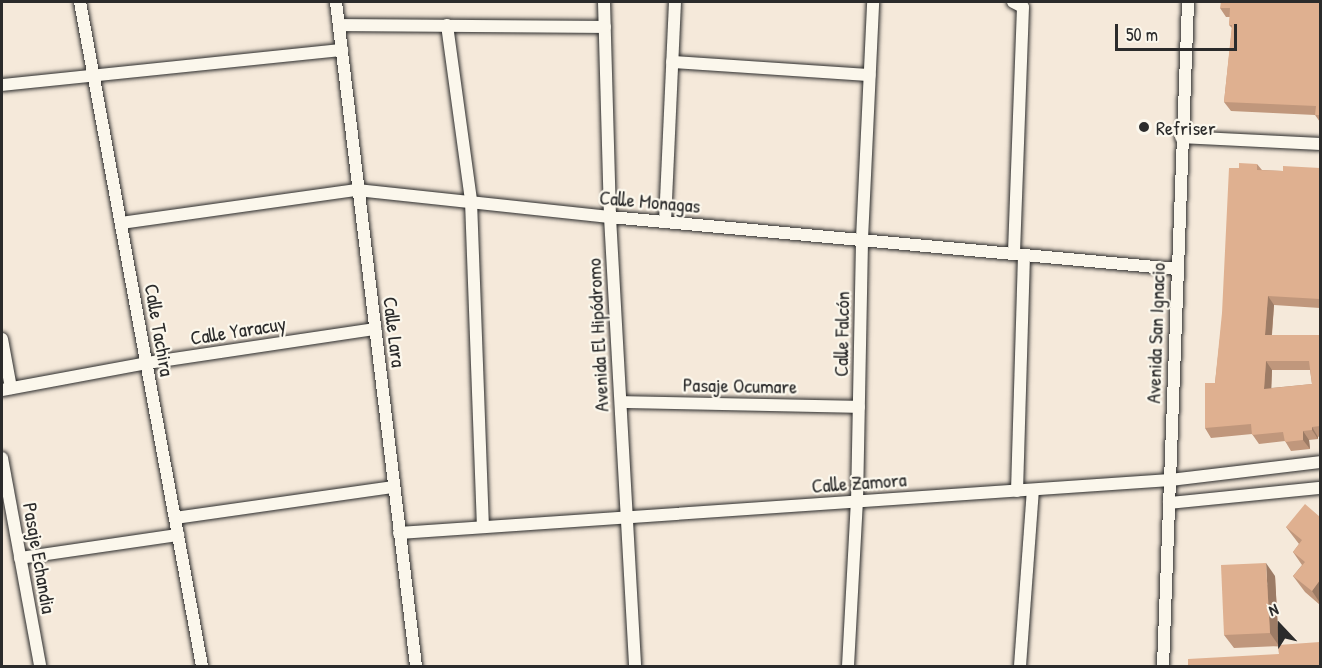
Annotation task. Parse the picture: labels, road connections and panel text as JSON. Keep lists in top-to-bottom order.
{
  "streets": {
    "street": [
      "Calle Monagas",
      "Calle Tachira",
      "Calle Yaracuy",
      "Calle Lara",
      "Avenida San Ignacio",
      "Calle Falcón",
      "Avenida El Hipódromo",
      "Pasaje Ocumare",
      "Calle Zamora",
      "Pasaje Echandia"
    ]
  },
  "crossings": [
    ["Calle Monagas", "Calle Tachira"],
    ["Calle Monagas", "Calle Lara"],
    ["Calle Monagas", "Avenida San Ignacio"],
    ["Calle Monagas", "Calle Falcón"],
    ["Calle Monagas", "Avenida El Hipódromo"],
    ["Calle Tachira", "Calle Yaracuy"],
    ["Calle Yaracuy", "Calle Lara"],
    ["Calle Lara", "Calle Zamora"],
    ["Avenida San Ignacio", "Calle Zamora"],
    ["Calle Falcón", "Pasaje Ocumare"],
    ["Calle Falcón", "Calle Zamora"],
    ["Avenida El Hipódromo", "Pasaje Ocumare"],
    ["Avenida El Hipódromo", "Calle Zamora"]
  ],
  "places": ["Refriser"],
  "scale_bar": "50 m",
  "north": "top"
}
